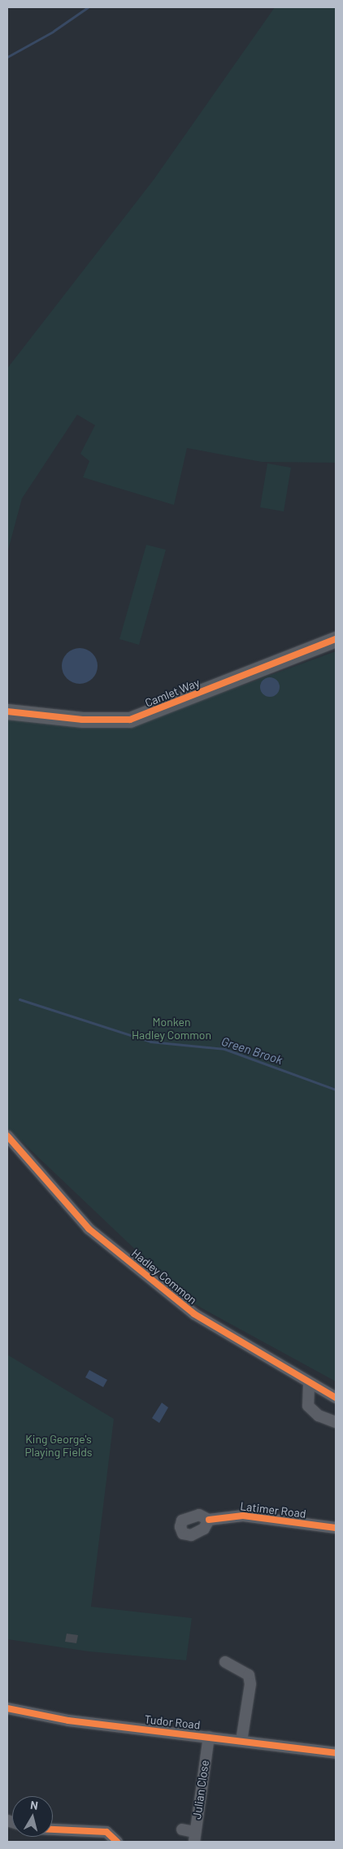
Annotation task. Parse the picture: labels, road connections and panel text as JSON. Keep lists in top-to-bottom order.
{
  "streets": {
    "street": [
      "Camlet Way",
      "Hadley Common",
      "Latimer Road",
      "Tudor Road",
      "Julian Close"
    ]
  },
  "crossings": [
    ["Tudor Road", "Julian Close"]
  ],
  "water": ["Green Brook"],
  "parks": ["Monken Hadley Common", "King George's Playing Fields"],
  "north": "top"
}
